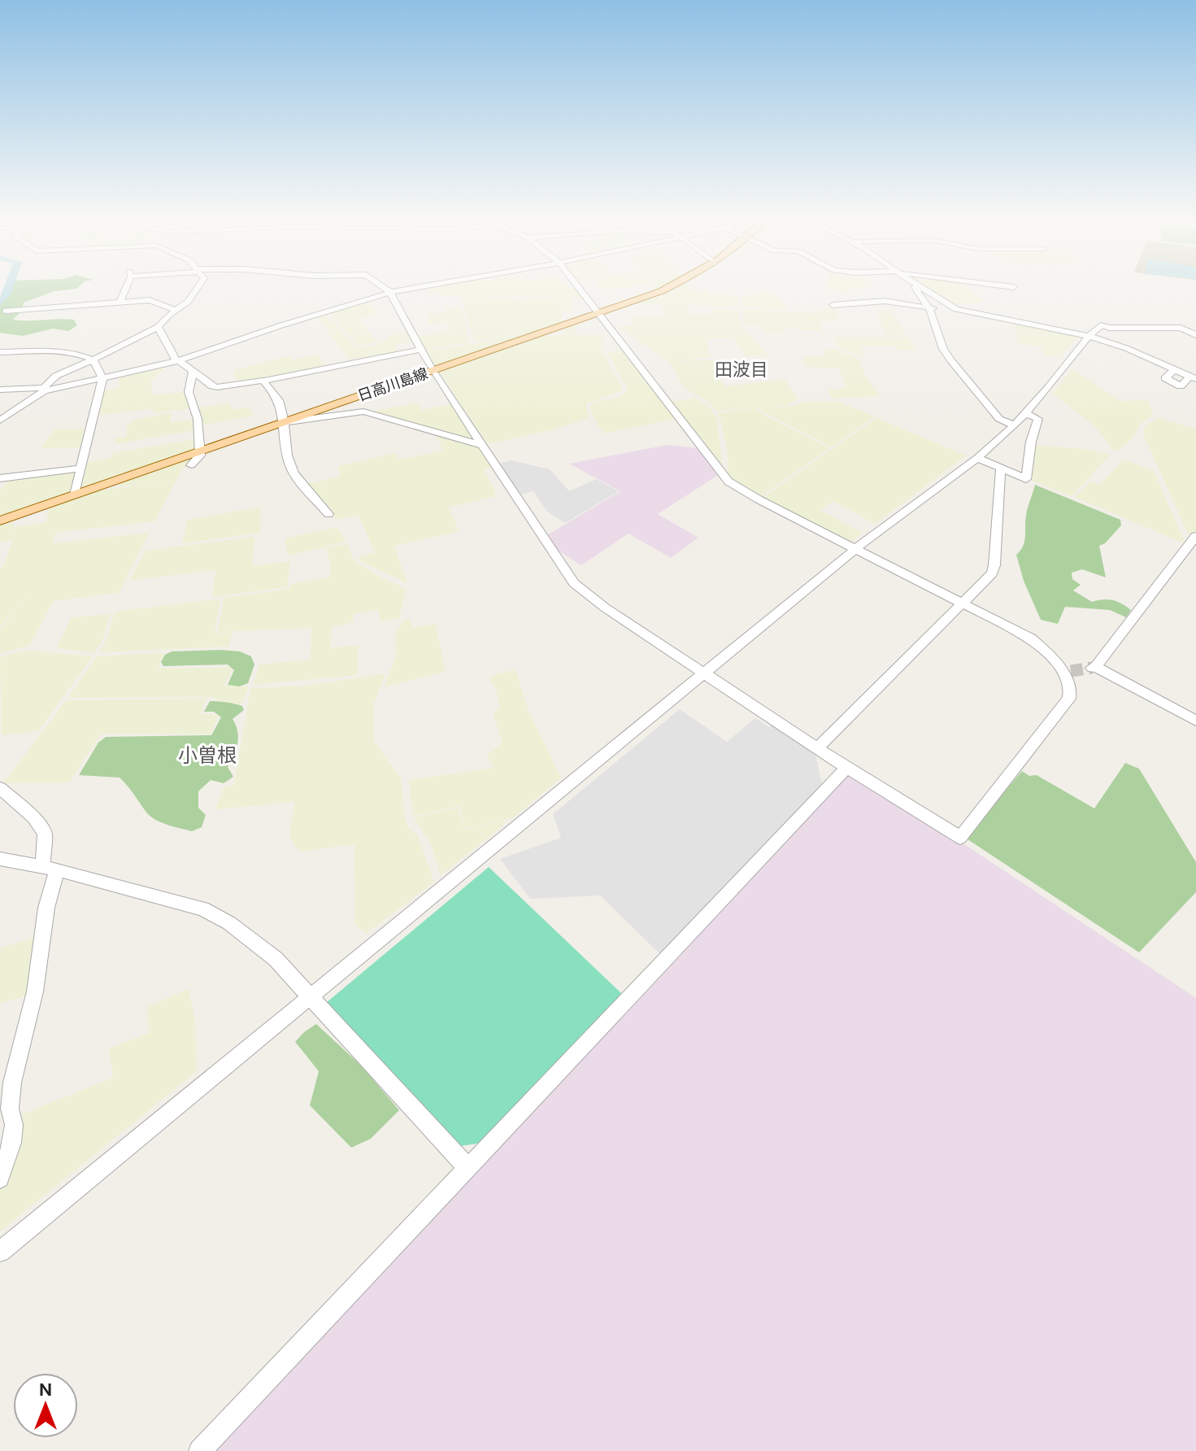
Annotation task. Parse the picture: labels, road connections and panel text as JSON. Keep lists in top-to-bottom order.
{
  "streets": {
    "main road": ["日高川島線"]
  },
  "districts": ["田波目", "小曽根"],
  "north": "top"
}
